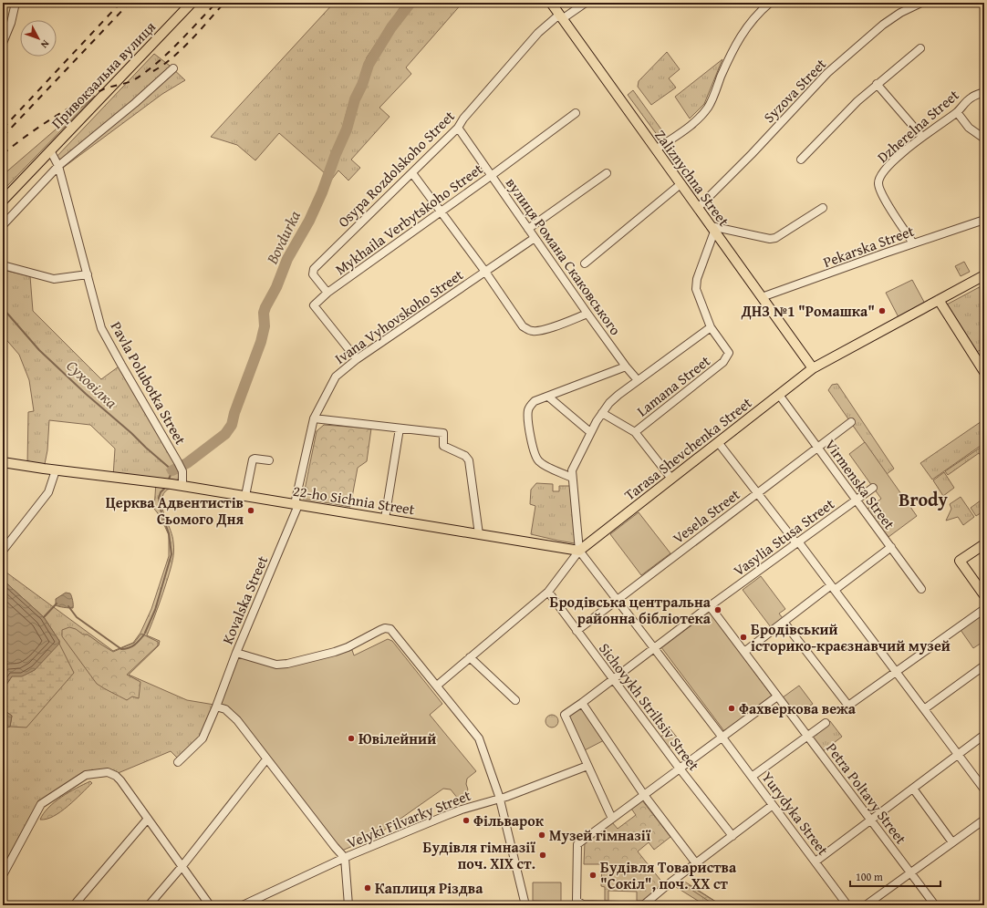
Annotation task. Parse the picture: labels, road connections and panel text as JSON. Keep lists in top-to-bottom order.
{
  "streets": {
    "main road": [
      "Привокзальна вулиця",
      "Zaliznychna Street",
      "Tarasa Shevchenka Street",
      "22-ho Sichnia Street"
    ],
    "street": [
      "Syzova Street",
      "Dzherelna Street",
      "Osypa Rozdolskoho Street",
      "Mykhaila Verbytskoho Street",
      "Pekarska Street",
      "вулиця Романа Скаковського",
      "Ivana Vyhovskoho Street",
      "Pavla Polubotka Street",
      "Lamana Street",
      "Virmenska Street",
      "Vesela Street",
      "Vasylia Stusa Street",
      "Kovalska Street",
      "Sichovykh Striltsiv Street",
      "Petra Poltavy Street",
      "Yurydyka Street",
      "Velyki Filvarky Street"
    ]
  },
  "crossings": [
    ["Привокзальна вулиця", "Pavla Polubotka Street"],
    ["Syzova Street", "Zaliznychna Street"],
    ["Dzherelna Street", "Pekarska Street"],
    ["Osypa Rozdolskoho Street", "Zaliznychna Street"],
    ["Osypa Rozdolskoho Street", "Mykhaila Verbytskoho Street"],
    ["Osypa Rozdolskoho Street", "вулиця Романа Скаковського"],
    ["Zaliznychna Street", "Pekarska Street"],
    ["Zaliznychna Street", "Tarasa Shevchenka Street"],
    ["Mykhaila Verbytskoho Street", "вулиця Романа Скаковського"],
    ["Mykhaila Verbytskoho Street", "Ivana Vyhovskoho Street"],
    ["вулиця Романа Скаковського", "Ivana Vyhovskoho Street"],
    ["Ivana Vyhovskoho Street", "22-ho Sichnia Street"],
    ["Ivana Vyhovskoho Street", "Kovalska Street"],
    ["Pavla Polubotka Street", "22-ho Sichnia Street"],
    ["Lamana Street", "Tarasa Shevchenka Street"],
    ["Tarasa Shevchenka Street", "Virmenska Street"],
    ["Tarasa Shevchenka Street", "22-ho Sichnia Street"],
    ["Virmenska Street", "Vesela Street"],
    ["Virmenska Street", "Vasylia Stusa Street"],
    ["22-ho Sichnia Street", "Kovalska Street"],
    ["Vesela Street", "Sichovykh Striltsiv Street"],
    ["Vasylia Stusa Street", "Sichovykh Striltsiv Street"],
    ["Vasylia Stusa Street", "Petra Poltavy Street"],
    ["Vasylia Stusa Street", "Yurydyka Street"],
    ["Vasylia Stusa Street", "Velyki Filvarky Street"]
  ],
  "districts": ["Brody"],
  "water": ["Bovdurka", "Суховілка"],
  "places": [
    "ДНЗ №1 \"Ромашка\"",
    "Церква Адвентистів Сьомого Дня",
    "Бродівська центральна районна бібліотека",
    "Бродівський історико-краєзнавчий музей",
    "Фахверкова вежа",
    "Ювілейний",
    "Фільварок",
    "Музей гімназії",
    "Будівля гімназії поч. XIX ст.",
    "Будівля Товариства \"Сокіл\", поч. ХХ ст",
    "Каплиця Різдва"
  ],
  "scale_bar": "100 m",
  "north": "bottom right"
}
